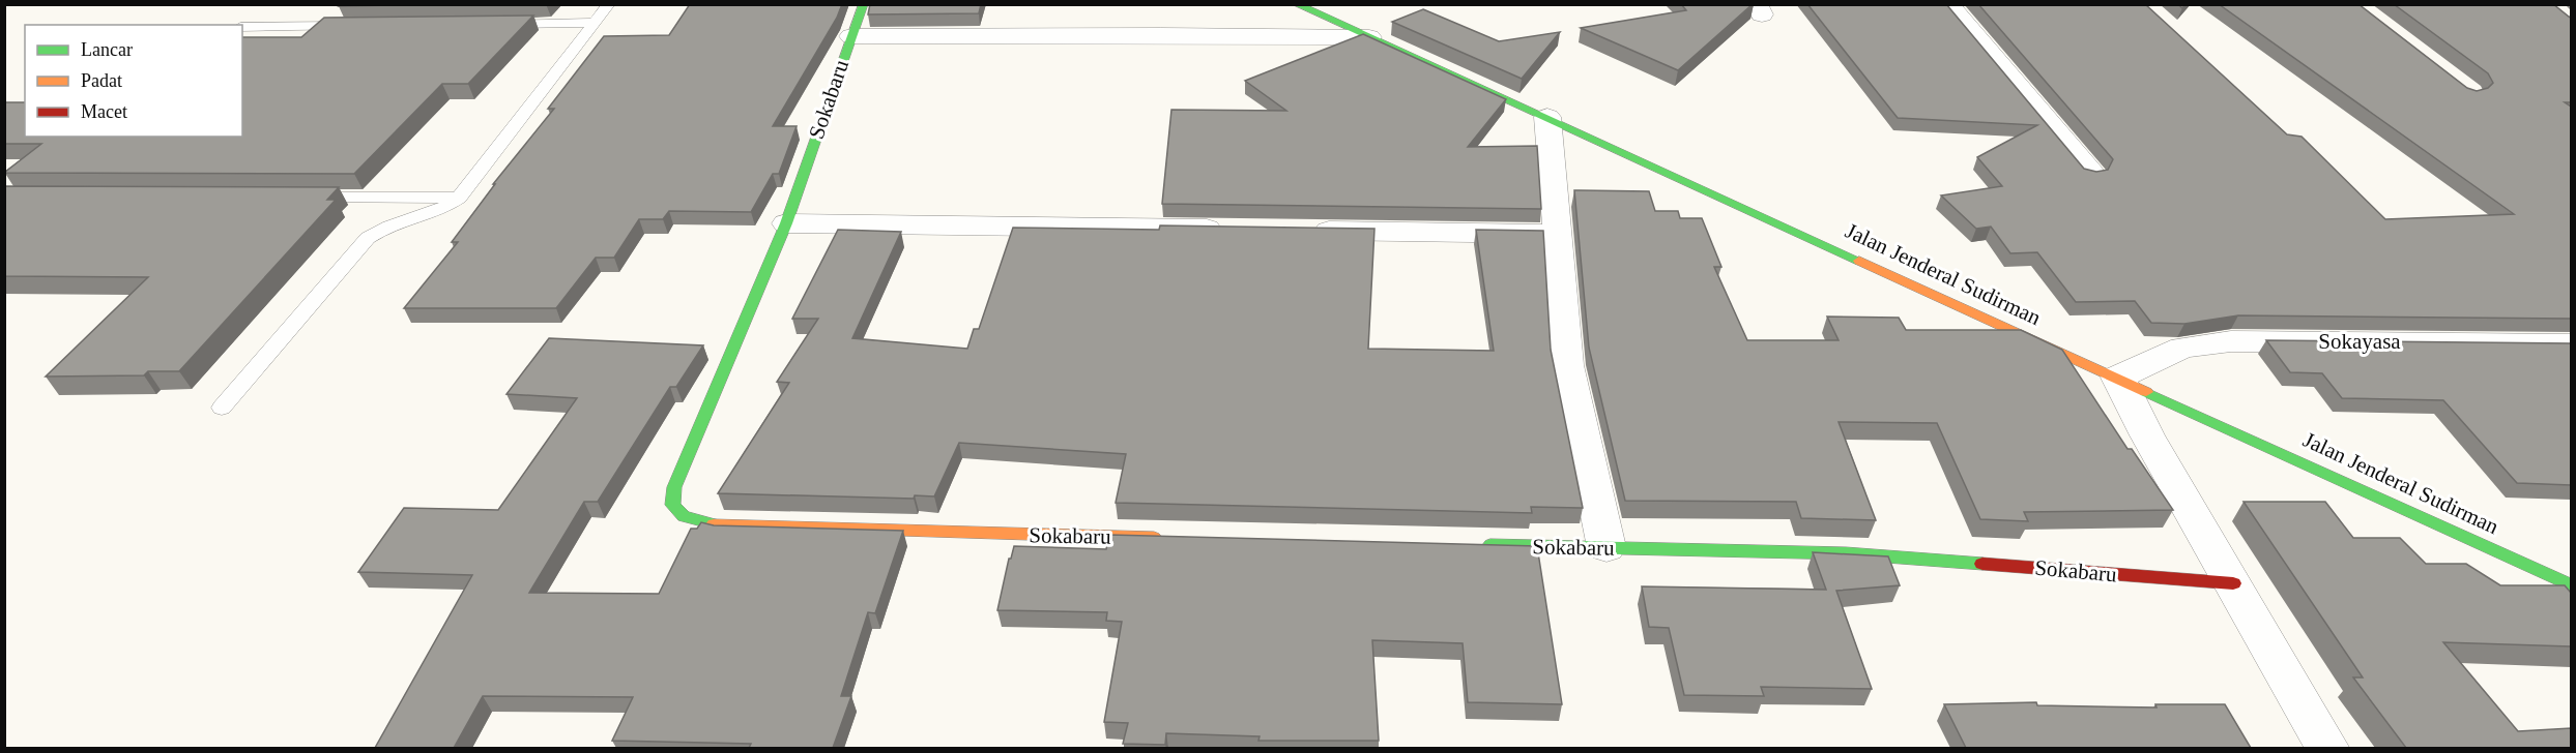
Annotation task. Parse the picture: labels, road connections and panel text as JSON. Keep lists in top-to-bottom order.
{
  "streets": {
    "street": ["Sokabaru", "Jalan Jenderal Sudirman", "Sokayasa"]
  },
  "crossings": [
    ["Jalan Jenderal Sudirman", "Sokayasa"]
  ],
  "legend": ["Lancar", "Padat", "Macet"]
}
